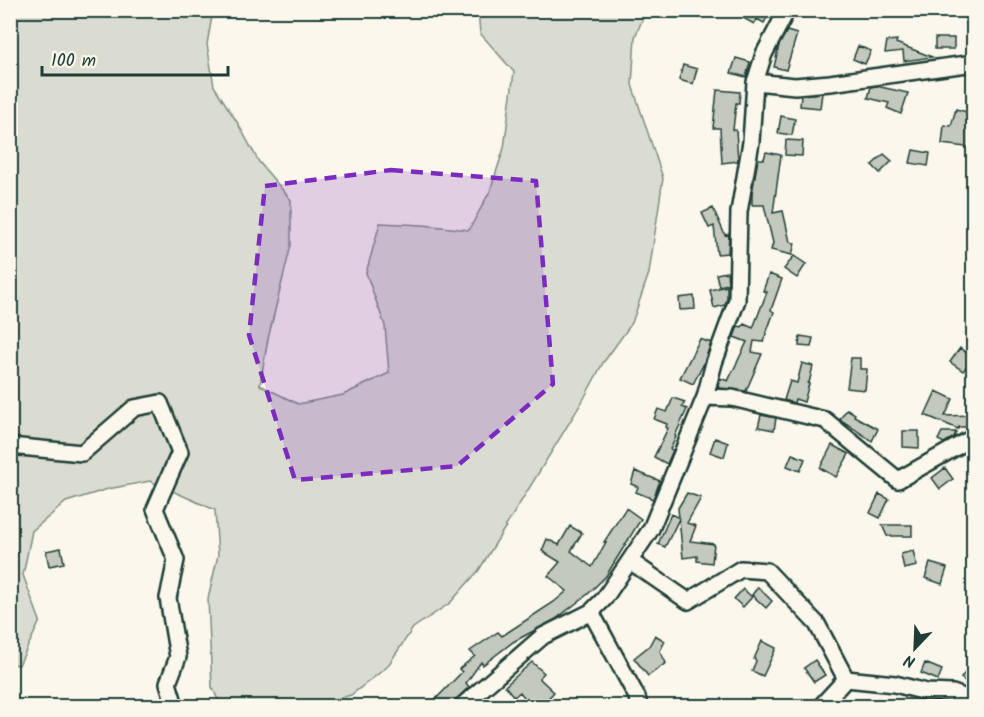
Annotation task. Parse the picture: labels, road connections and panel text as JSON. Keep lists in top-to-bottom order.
{
  "scale_bar": "100 m",
  "north": "bottom left"
}
